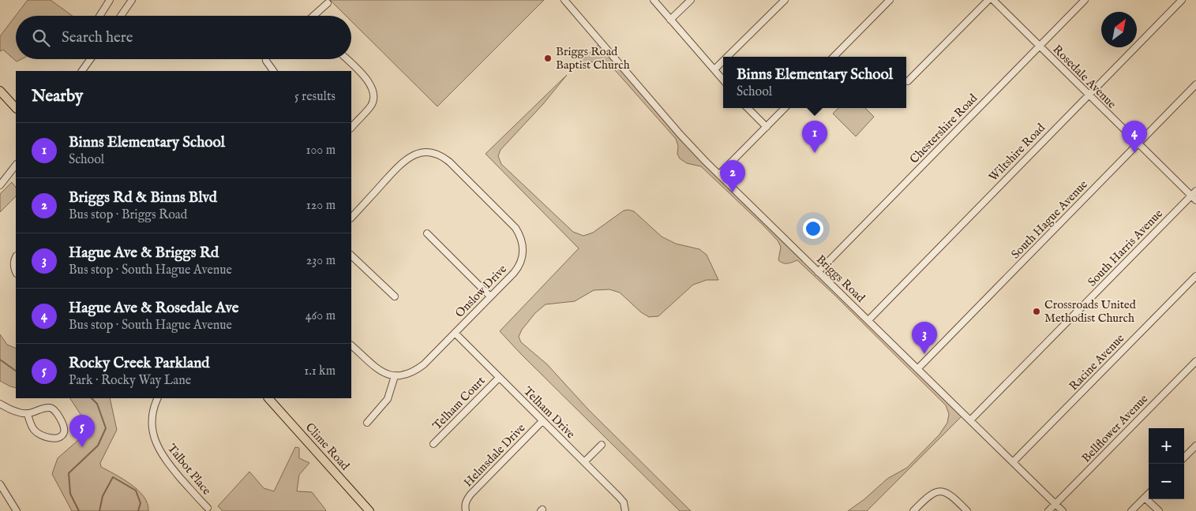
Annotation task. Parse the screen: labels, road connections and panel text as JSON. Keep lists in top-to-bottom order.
{
  "streets": {
    "main road": ["Clime Road"],
    "street": [
      "Rosedale Avenue",
      "Chestershire Road",
      "Wiltshire Road",
      "South Hague Avenue",
      "South Harris Avenue",
      "Briggs Road",
      "Onslow Drive",
      "Racine Avenue",
      "Telham Court",
      "Telham Drive",
      "Bellflower Avenue",
      "Helmsdale Drive",
      "Talbot Place"
    ]
  },
  "crossings": [
    ["Rosedale Avenue", "Chestershire Road"],
    ["Rosedale Avenue", "Wiltshire Road"],
    ["Rosedale Avenue", "South Hague Avenue"],
    ["Rosedale Avenue", "South Harris Avenue"],
    ["Chestershire Road", "Briggs Road"],
    ["Wiltshire Road", "Briggs Road"],
    ["South Hague Avenue", "Briggs Road"],
    ["South Harris Avenue", "Briggs Road"],
    ["Briggs Road", "Racine Avenue"],
    ["Briggs Road", "Bellflower Avenue"],
    ["Onslow Drive", "Telham Drive"],
    ["Telham Court", "Telham Drive"],
    ["Telham Drive", "Helmsdale Drive"]
  ],
  "places": ["Briggs Road Baptist Church", "Crossroads United Methodist Church"],
  "north": "top right",
  "page": {
    "search": "Search here",
    "popup": ["Binns Elementary School", "School"],
    "heading": ["Nearby", "5 results"],
    "pins": [
      "1",
      "4",
      "2",
      "3",
      "5"
    ],
    "list": [
      {
        "mark": "1",
        "name": "Binns Elementary School",
        "note": "School",
        "value": "100 m"
      },
      {
        "mark": "2",
        "name": "Briggs Rd & Binns Blvd",
        "note": "Bus stop · Briggs Road",
        "value": "120 m"
      },
      {
        "mark": "3",
        "name": "Hague Ave & Briggs Rd",
        "note": "Bus stop · South Hague Avenue",
        "value": "230 m"
      },
      {
        "mark": "4",
        "name": "Hague Ave & Rosedale Ave",
        "note": "Bus stop · South Hague Avenue",
        "value": "460 m"
      },
      {
        "mark": "5",
        "name": "Rocky Creek Parkland",
        "note": "Park · Rocky Way Lane",
        "value": "1.1 km"
      }
    ],
    "map_buttons": ["+", "−"]
  }
}
